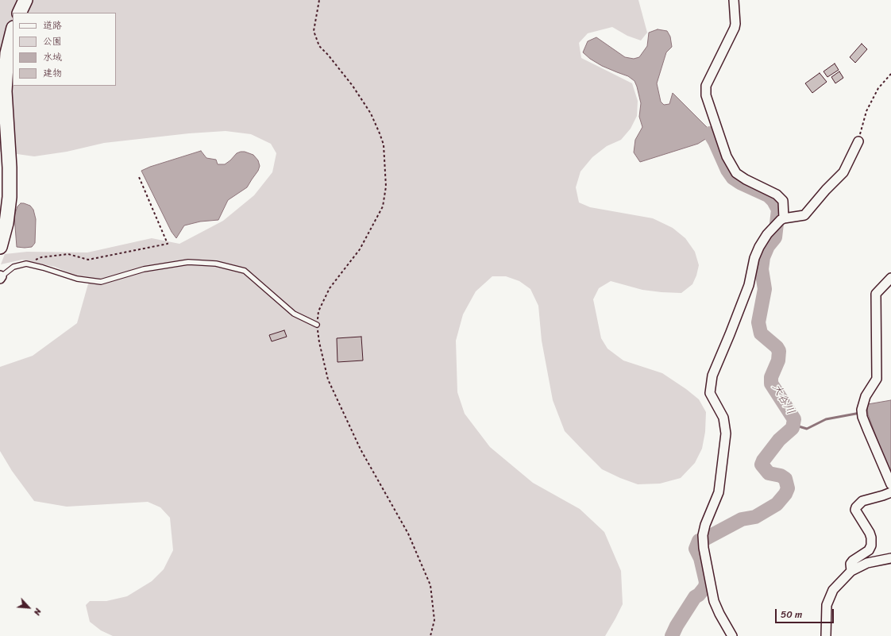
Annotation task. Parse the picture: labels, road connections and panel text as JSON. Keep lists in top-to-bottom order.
{
  "water": ["大谷川"],
  "legend": [
    "道路",
    "公園",
    "水域",
    "建物"
  ],
  "scale_bar": "50 m",
  "north": "bottom right"
}
